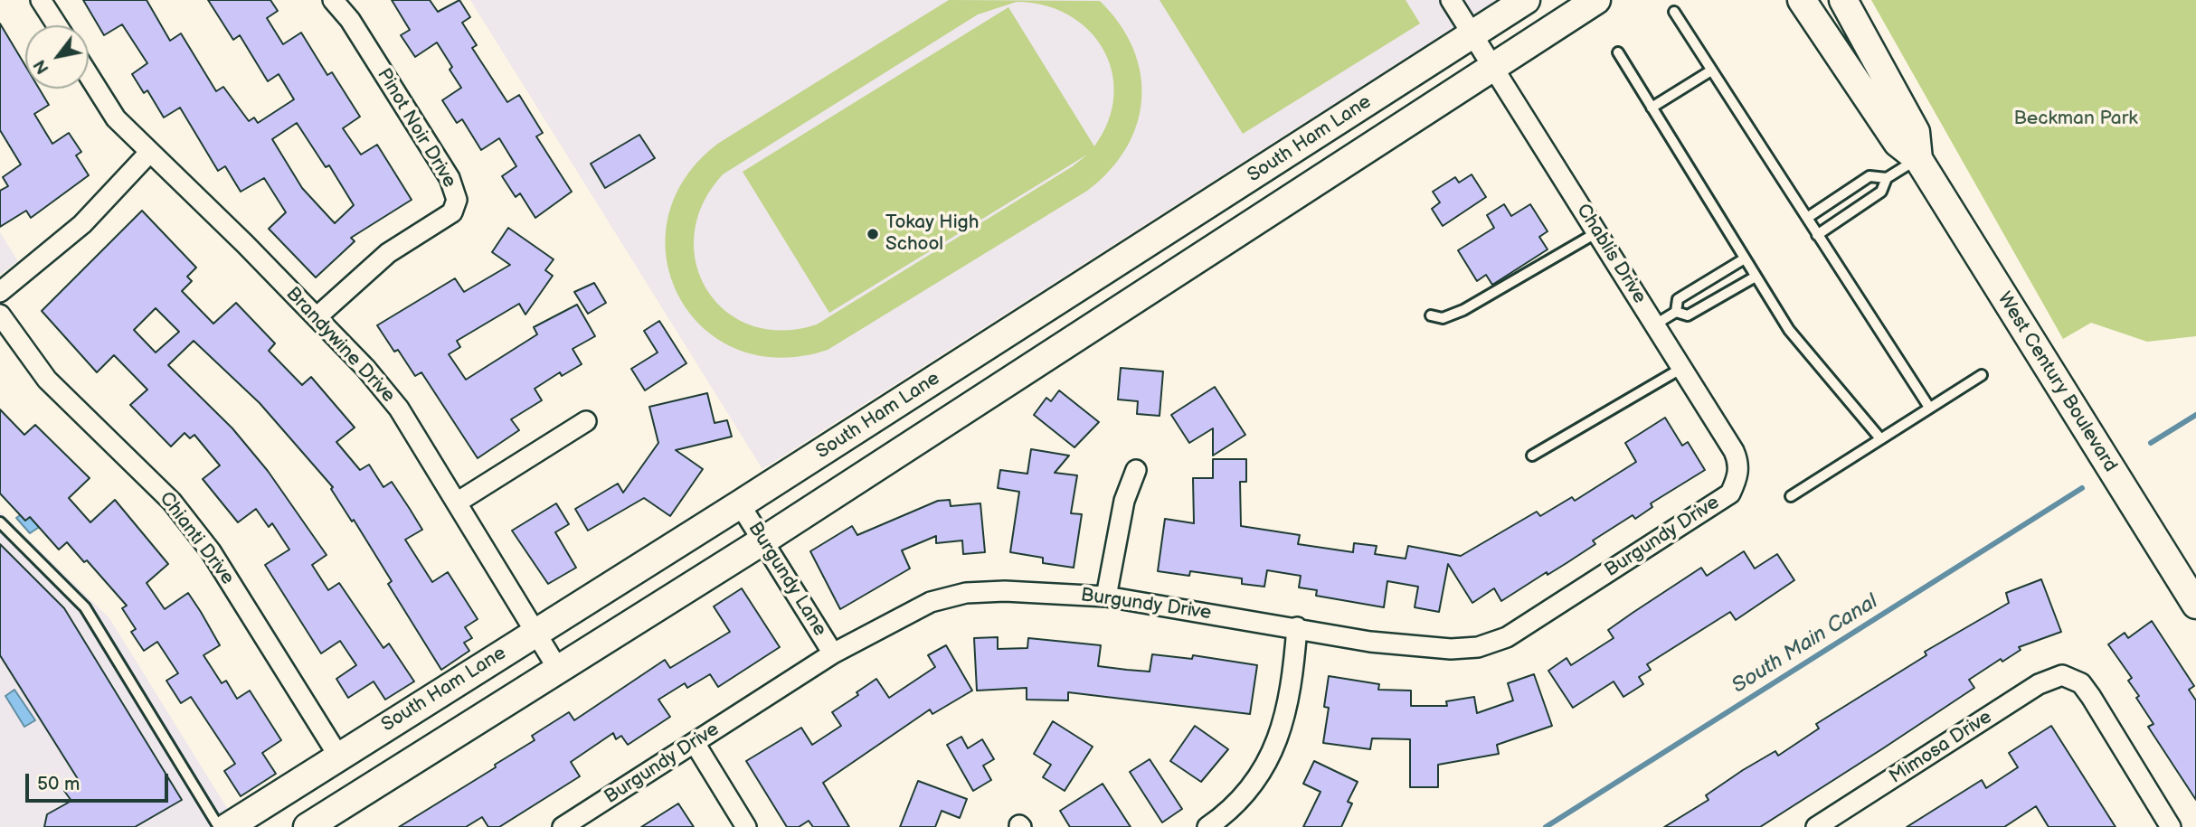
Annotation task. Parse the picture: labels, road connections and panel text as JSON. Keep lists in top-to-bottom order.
{
  "streets": {
    "main road": ["South Ham Lane", "West Century Boulevard"],
    "street": [
      "Pinot Noir Drive",
      "Chablis Drive",
      "Brandywine Drive",
      "Burgundy Drive",
      "Chianti Drive",
      "Burgundy Lane",
      "Mimosa Drive"
    ]
  },
  "crossings": [
    ["Pinot Noir Drive", "Brandywine Drive"],
    ["South Ham Lane", "Chablis Drive"],
    ["South Ham Lane", "Brandywine Drive"],
    ["South Ham Lane", "Chianti Drive"],
    ["South Ham Lane", "Burgundy Lane"],
    ["Chablis Drive", "Burgundy Drive"],
    ["Burgundy Drive", "Burgundy Lane"]
  ],
  "water": ["South Main Canal"],
  "parks": ["Beckman Park"],
  "places": ["Tokay High School"],
  "scale_bar": "50 m",
  "north": "bottom left"
}
